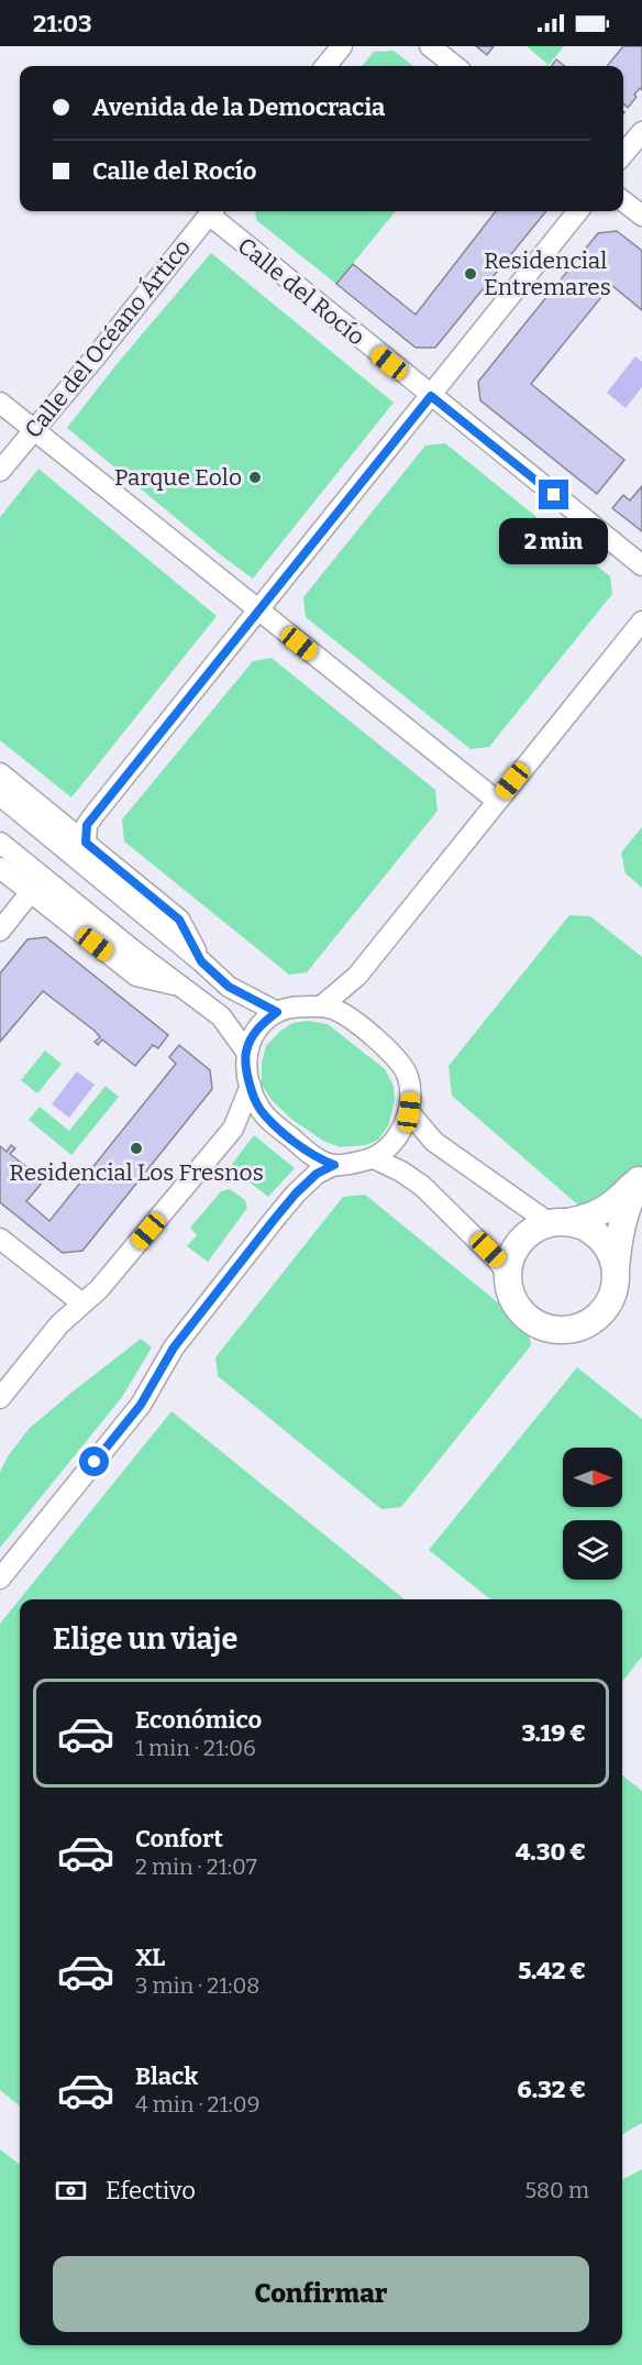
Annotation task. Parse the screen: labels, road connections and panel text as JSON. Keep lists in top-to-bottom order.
{
  "streets": {
    "street": ["Calle del Rocío", "Calle del Océano Ártico"]
  },
  "places": ["Residencial Entremares", "Parque Eolo", "Residencial Los Fresnos"],
  "north": "right",
  "page": {
    "status": "21:03",
    "banner": ["Avenida de la Democracia", "Calle del Rocío"],
    "bubble": "2 min",
    "heading": "Elige un viaje",
    "list": [
      {
        "name": "Económico",
        "note": "1 min · 21:06",
        "value": "3.19 €"
      },
      {
        "name": "Confort",
        "note": "2 min · 21:07",
        "value": "4.30 €"
      },
      {
        "name": "XL",
        "note": "3 min · 21:08",
        "value": "5.42 €"
      },
      {
        "name": "Black",
        "note": "4 min · 21:09",
        "value": "6.32 €"
      }
    ],
    "pay": ["Efectivo", "580 m"],
    "buttons": "Confirmar"
  }
}
